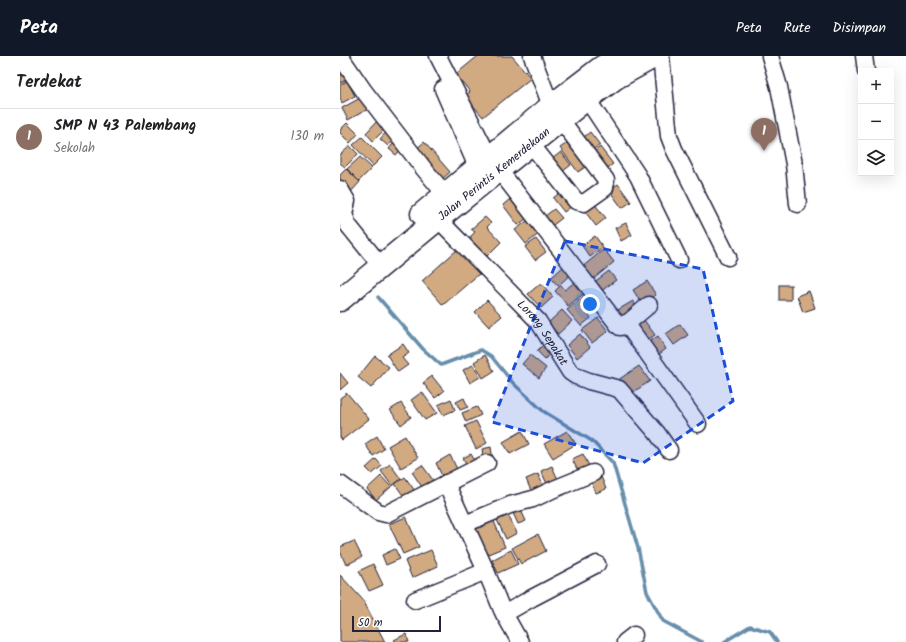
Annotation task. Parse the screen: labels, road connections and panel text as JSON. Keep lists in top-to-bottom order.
{
  "streets": {
    "highway": ["Jalan Perintis Kemerdekaan"],
    "street": ["Lorong Sepakat"]
  },
  "crossings": [
    ["Jalan Perintis Kemerdekaan", "Lorong Sepakat"]
  ],
  "scale_bar": "50 m",
  "page": {
    "header": "Peta",
    "nav": ["Peta", "Rute", "Disimpan"],
    "heading": "Terdekat",
    "map_buttons": ["+", "−"],
    "list": [
      {
        "mark": "1",
        "name": "SMP N 43 Palembang",
        "note": "Sekolah",
        "value": "130 m"
      }
    ],
    "pins": "1",
    "scale": "50 m"
  }
}
